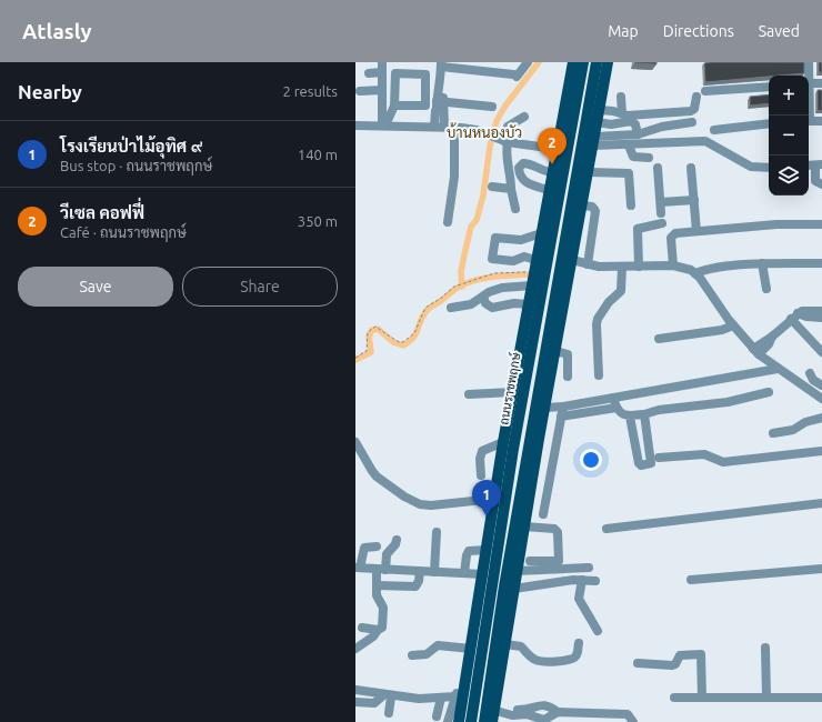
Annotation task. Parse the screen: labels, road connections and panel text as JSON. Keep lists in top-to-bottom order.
{
  "streets": {
    "main road": ["ถนนราชพฤกษ์"]
  },
  "districts": ["บ้านหนองบัว"],
  "page": {
    "header": "Atlasly",
    "nav": ["Map", "Directions", "Saved"],
    "heading": ["Nearby", "2 results"],
    "map_buttons": ["+", "−"],
    "list": [
      {
        "mark": "1",
        "name": "โรงเรียนป่าไม้อุทิศ ๙",
        "note": "Bus stop · ถนนราชพฤกษ์",
        "value": "140 m"
      },
      {
        "mark": "2",
        "name": "วีเซล คอฟฟี่",
        "note": "Café · ถนนราชพฤกษ์",
        "value": "350 m"
      }
    ],
    "pins": ["2", "1"],
    "buttons": ["Save", "Share"]
  }
}
